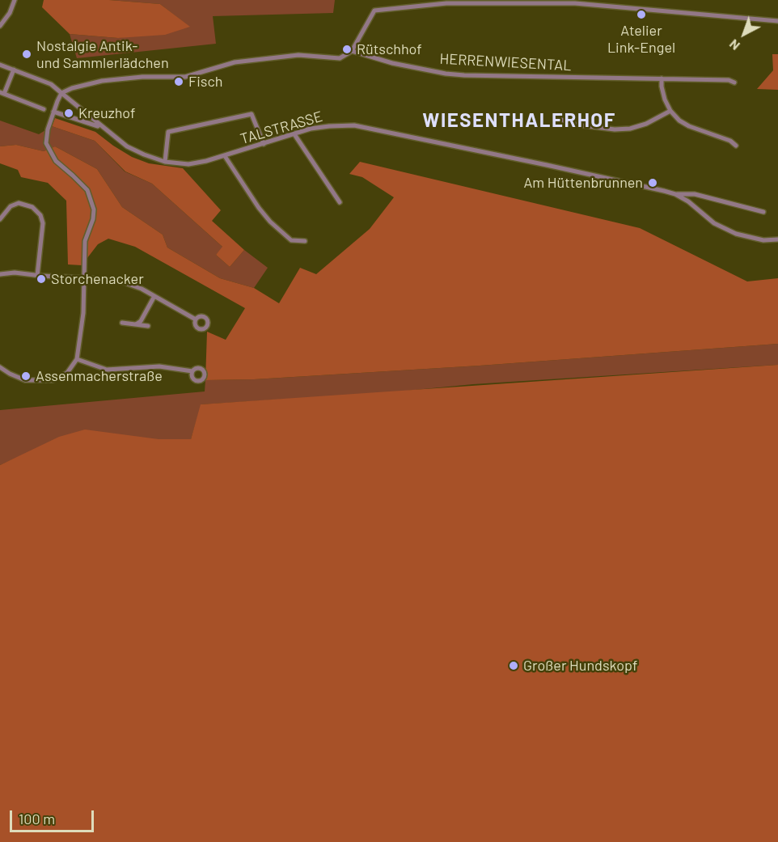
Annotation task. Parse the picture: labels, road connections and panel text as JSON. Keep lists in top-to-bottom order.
{
  "streets": {
    "street": ["HERRENWIESENTAL", "TALSTRASSE"]
  },
  "districts": ["WIESENTHALERHOF"],
  "places": [
    "Atelier Link-Engel",
    "Rütschhof",
    "Nostalgie Antik- und Sammlerlädchen",
    "Fisch",
    "Kreuzhof",
    "Am Hüttenbrunnen",
    "Storchenacker",
    "Assenmacherstraße",
    "Großer Hundskopf"
  ],
  "scale_bar": "100 m",
  "north": "bottom left"
}
